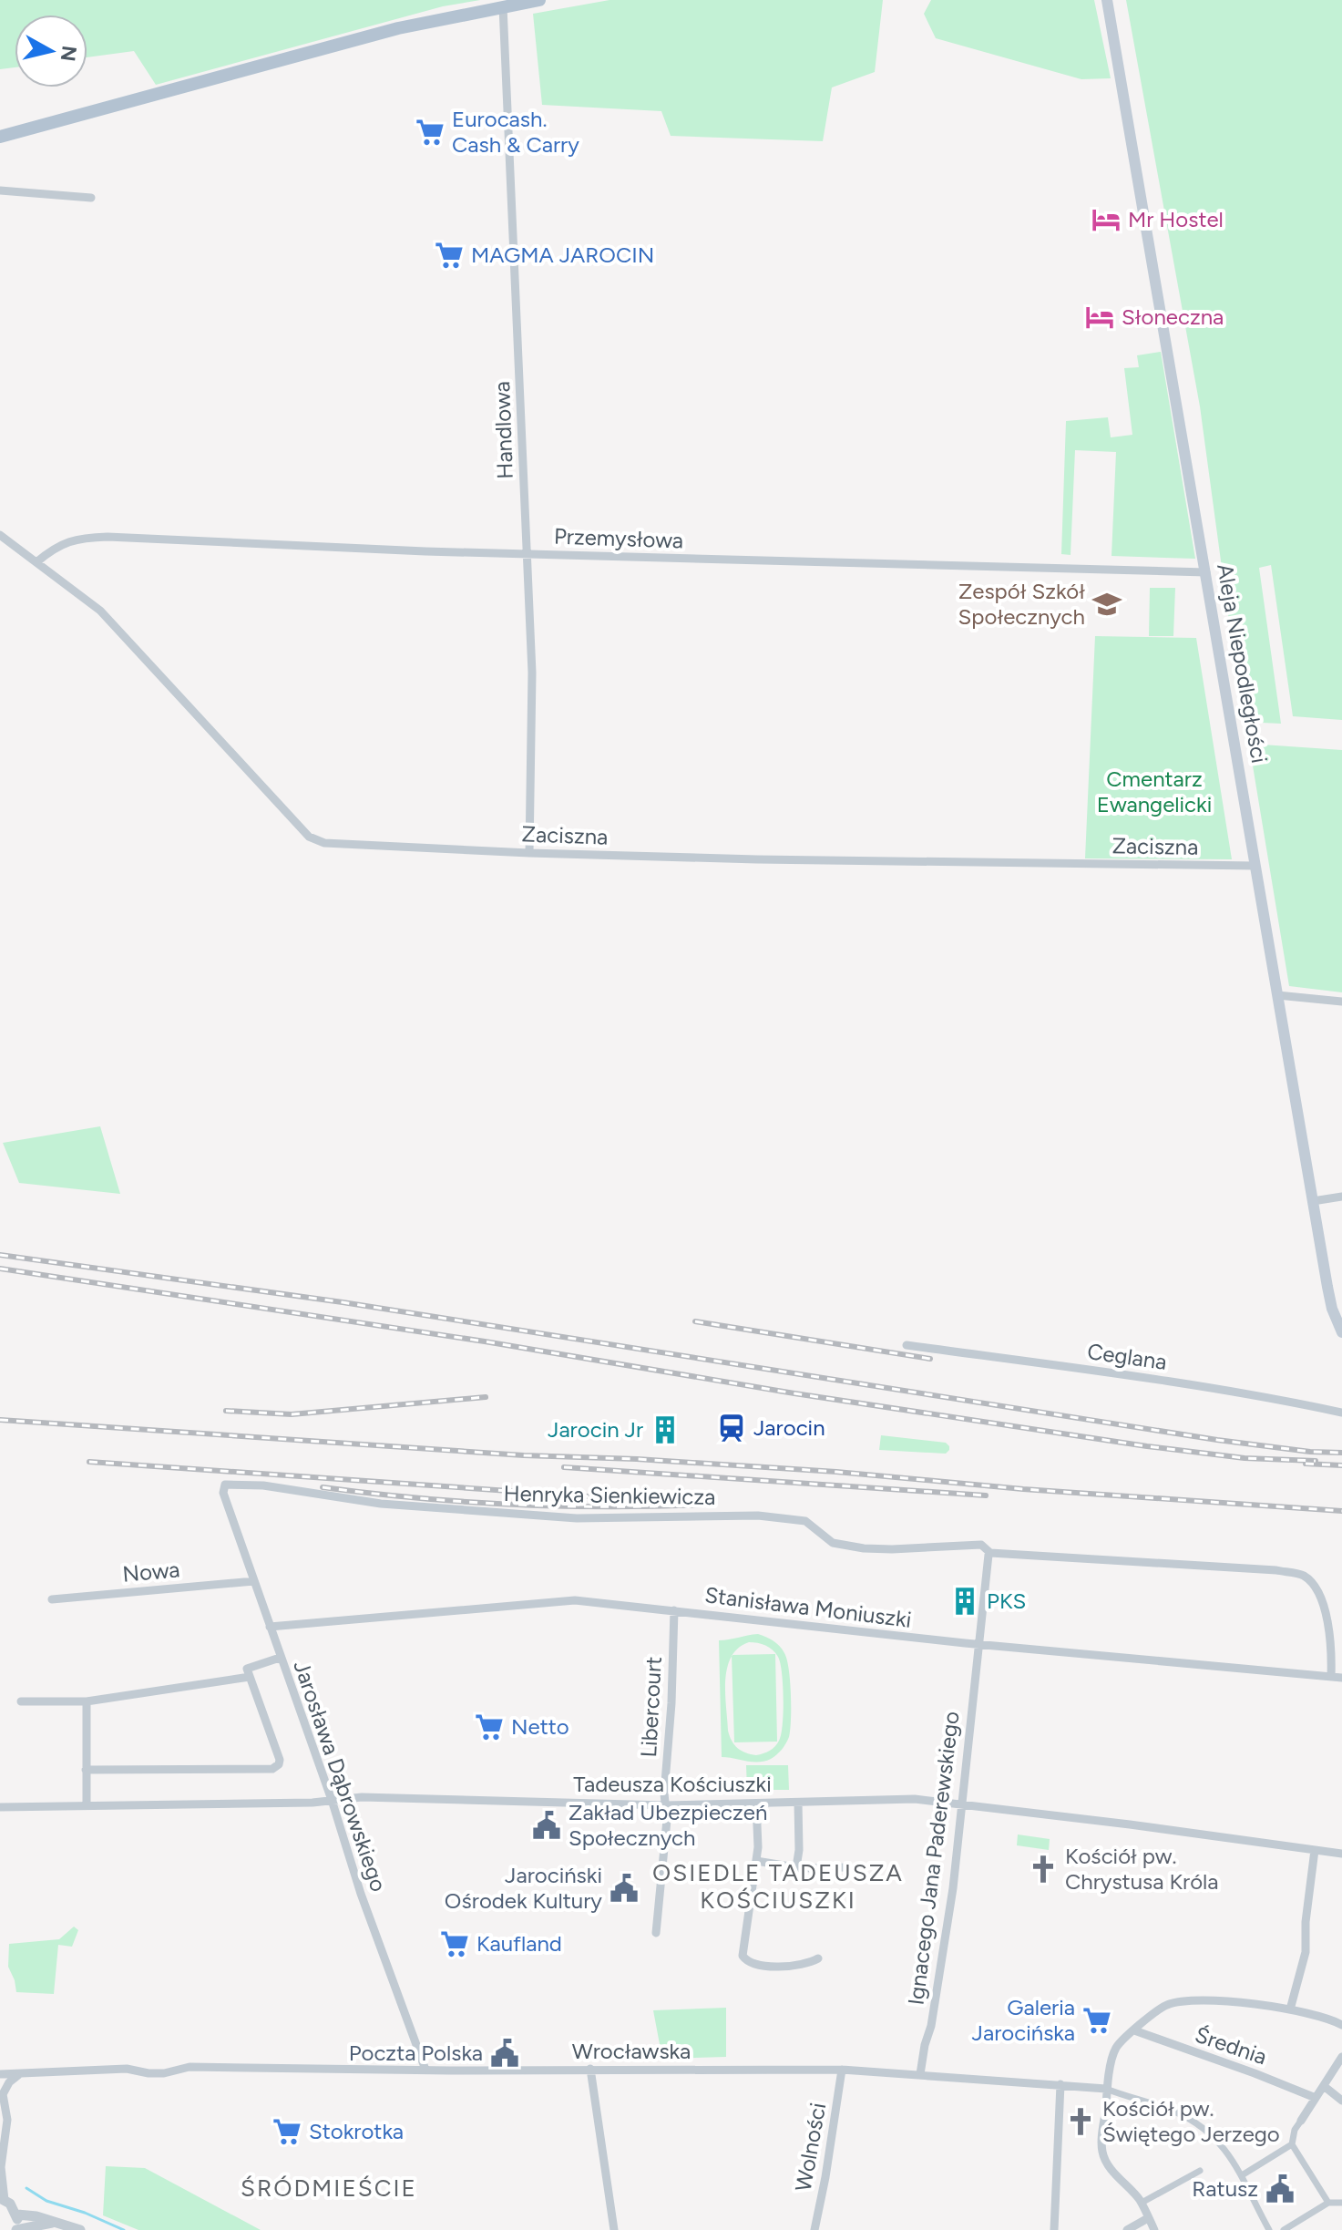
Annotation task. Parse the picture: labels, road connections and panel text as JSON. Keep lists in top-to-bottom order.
{
  "streets": {
    "main road": ["Aleja Niepodległości"],
    "street": [
      "Handlowa",
      "Przemysłowa",
      "Zaciszna",
      "Ceglana",
      "Henryka Sienkiewicza",
      "Nowa",
      "Stanisława Moniuszki",
      "Libercourt",
      "Jarosława Dąbrowskiego",
      "Tadeusza Kościuszki",
      "Ignacego Jana Paderewskiego",
      "Średnia",
      "Wrocławska",
      "Wolności"
    ]
  },
  "crossings": [
    ["Handlowa", "Przemysłowa"],
    ["Handlowa", "Zaciszna"],
    ["Przemysłowa", "Aleja Niepodległości"],
    ["Przemysłowa", "Zaciszna"],
    ["Aleja Niepodległości", "Zaciszna"],
    ["Henryka Sienkiewicza", "Stanisława Moniuszki"],
    ["Henryka Sienkiewicza", "Jarosława Dąbrowskiego"],
    ["Nowa", "Jarosława Dąbrowskiego"],
    ["Stanisława Moniuszki", "Libercourt"],
    ["Stanisława Moniuszki", "Jarosława Dąbrowskiego"],
    ["Stanisława Moniuszki", "Ignacego Jana Paderewskiego"],
    ["Libercourt", "Tadeusza Kościuszki"],
    ["Jarosława Dąbrowskiego", "Tadeusza Kościuszki"],
    ["Jarosława Dąbrowskiego", "Wrocławska"],
    ["Tadeusza Kościuszki", "Ignacego Jana Paderewskiego"],
    ["Ignacego Jana Paderewskiego", "Wrocławska"],
    ["Wrocławska", "Wolności"]
  ],
  "districts": ["OSIEDLE TADEUSZA KOŚCIUSZKI", "ŚRÓDMIEŚCIE"],
  "parks": ["Cmentarz Ewangelicki"],
  "places": {
    "supermarket": [
      "Eurocash. Cash & Carry",
      "MAGMA JAROCIN",
      "Netto",
      "Kaufland",
      "Galeria Jarocińska",
      "Stokrotka"
    ],
    "hotel": ["Mr Hostel", "Słoneczna"],
    "school or university": ["Zespół Szkół Społecznych"],
    "station": ["Jarocin"],
    "building": ["Jarocin Jr", "PKS"],
    "public building": [
      "Zakład Ubezpieczeń Społecznych",
      "Jarociński Ośrodek Kultury",
      "Poczta Polska",
      "Ratusz"
    ],
    "church": ["Kościół pw. Chrystusa Króla", "Kościół pw. Świętego Jerzego"]
  },
  "north": "right"
}
